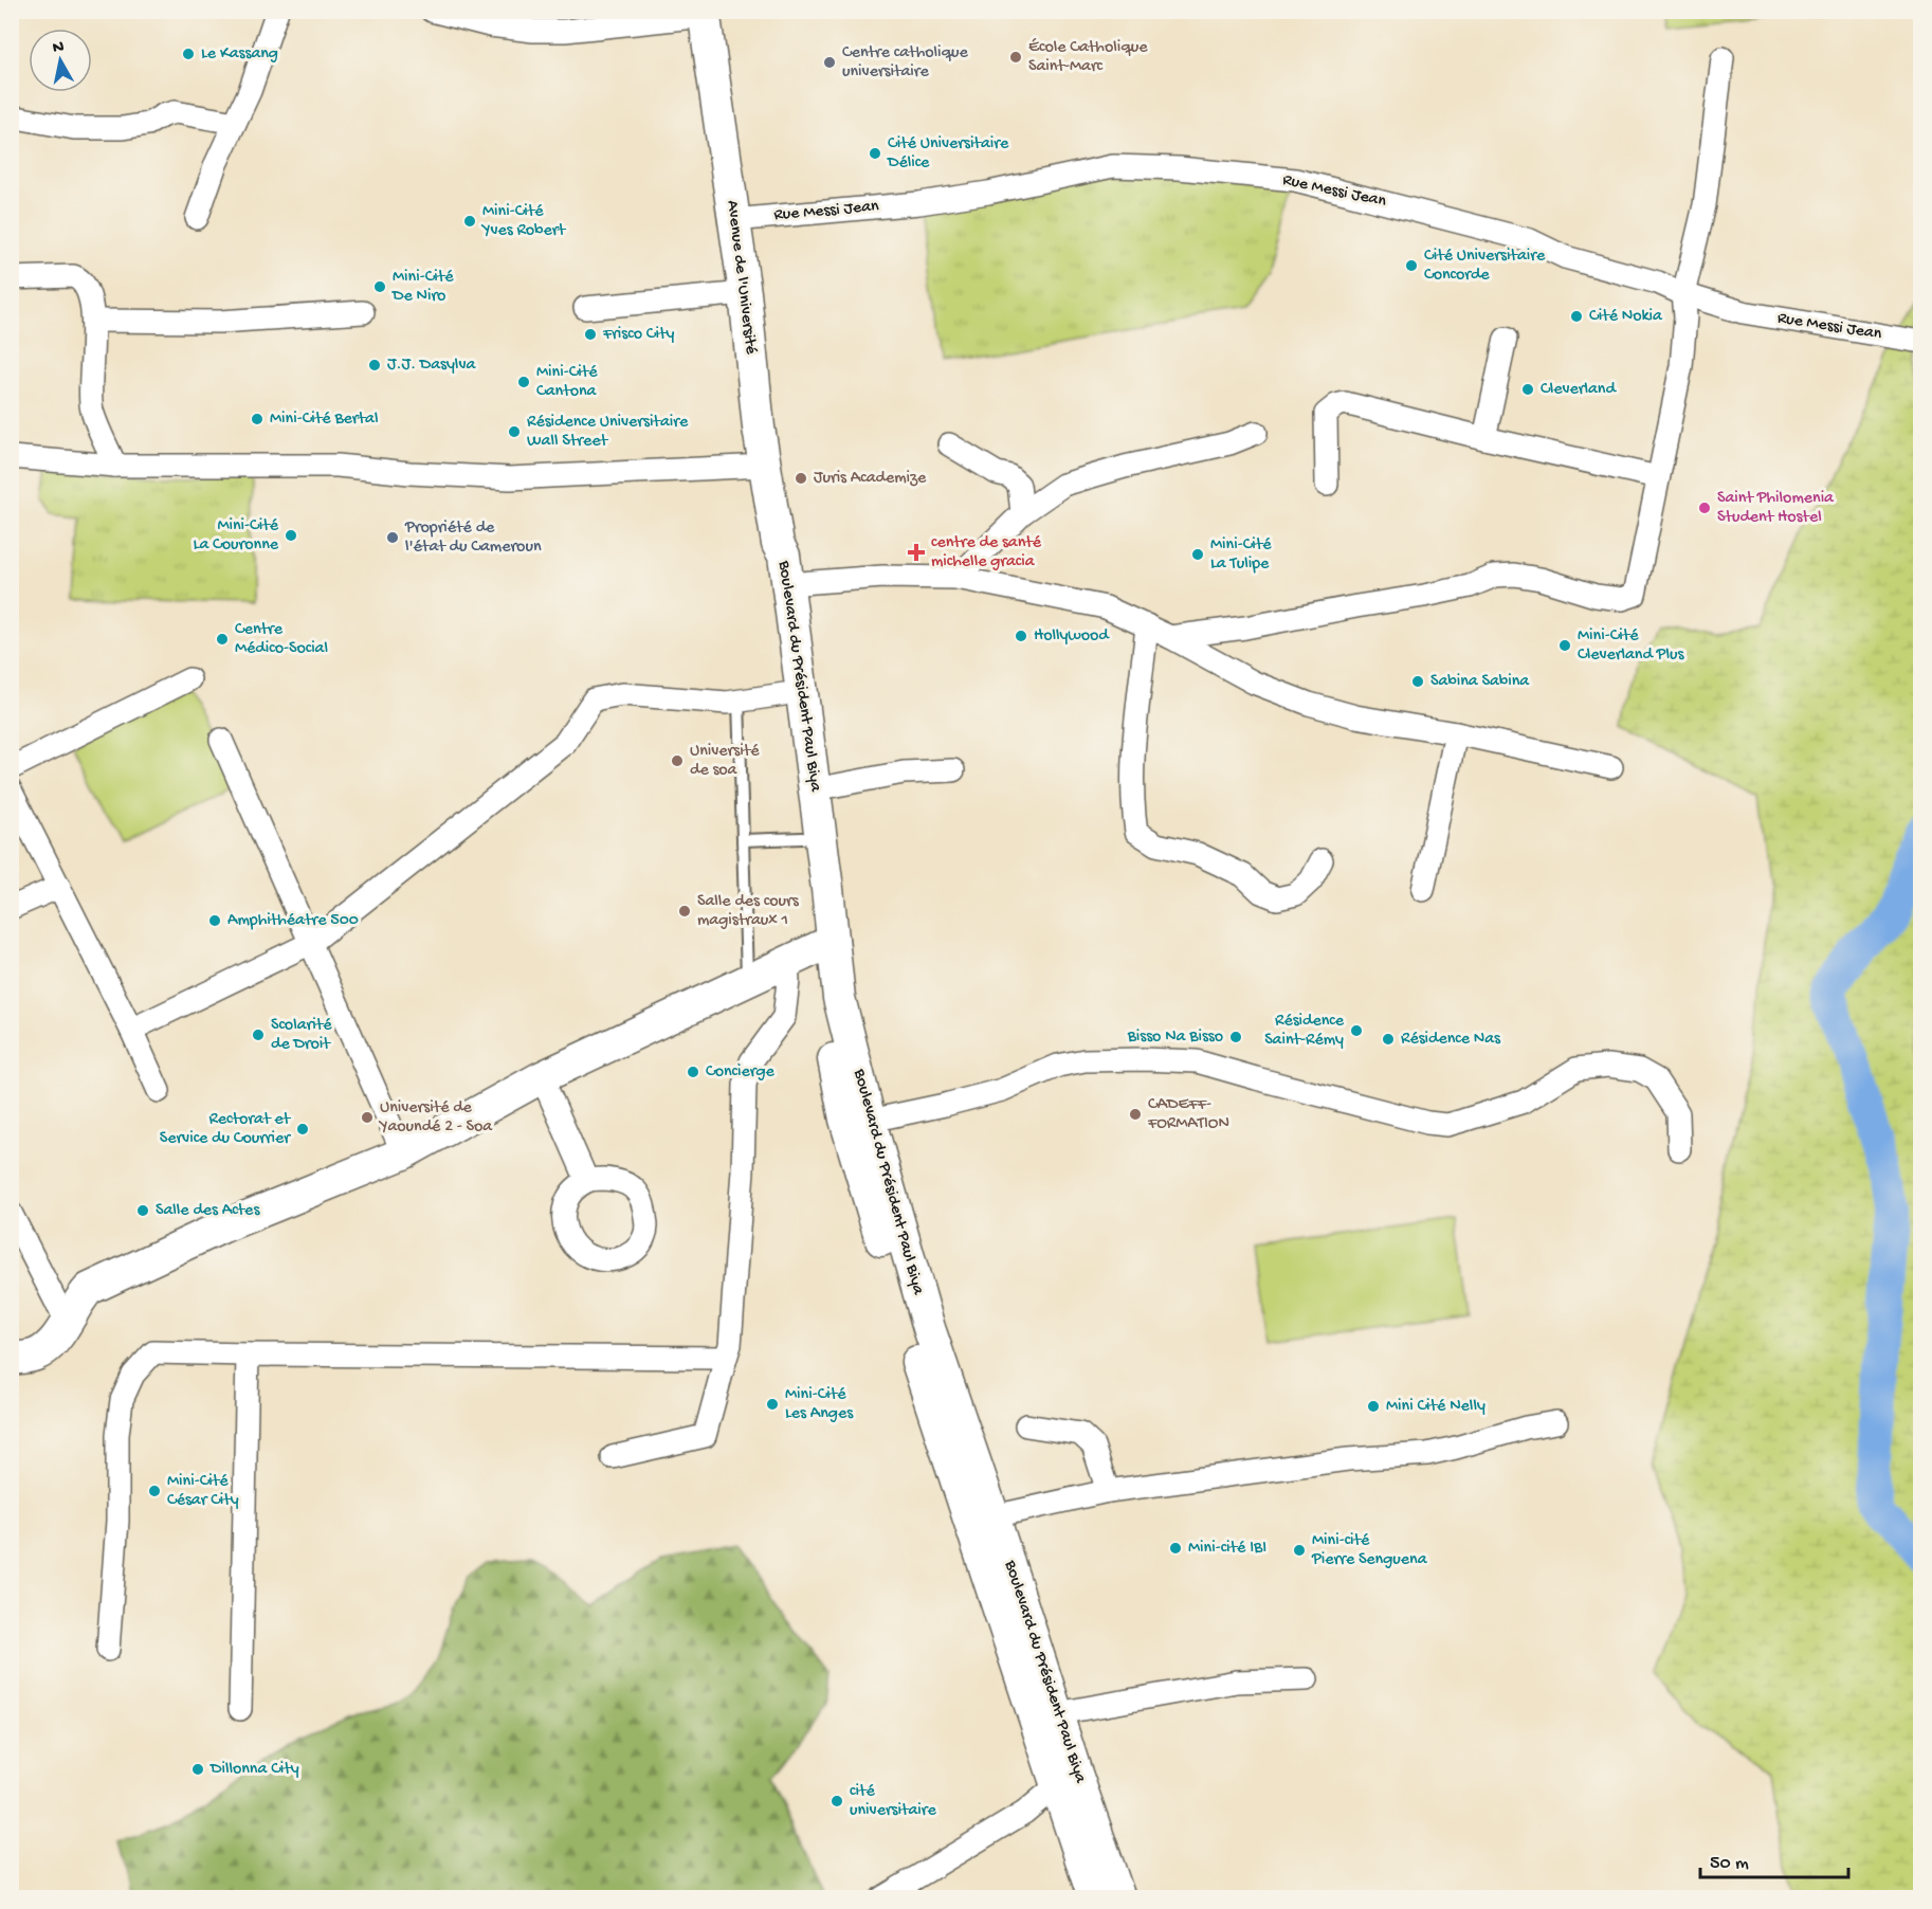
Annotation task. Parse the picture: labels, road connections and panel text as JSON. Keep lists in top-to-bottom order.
{
  "streets": {
    "main road": ["Avenue de l'Université", "Boulevard du Président Paul Biya"],
    "street": ["Rue Messi Jean"]
  },
  "crossings": [
    ["Rue Messi Jean", "Avenue de l'Université"],
    ["Avenue de l'Université", "Boulevard du Président Paul Biya"]
  ],
  "places": {
    "other": [
      "Le Kassang",
      "École Catholique Saint-Marc",
      "Centre catholique universitaire",
      "Cité Universitaire Délice",
      "Mini-Cité Yves Robert",
      "Cité Universitaire Concorde",
      "Mini-Cité De Niro",
      "Cité Nokia",
      "Frisco City",
      "J.J. Dasylva",
      "Mini-Cité Cantona",
      "Cleverland",
      "Mini-Cité Bertal",
      "Résidence Universitaire Wall Street",
      "Juris Academize",
      "Saint Philomenia Student Hostel",
      "Mini-Cité La Couronne",
      "Propriété de l'état du Cameroun",
      "Mini-Cité La Tulipe",
      "Hollywood",
      "Centre Médico-Social",
      "Mini-Cité Cleverland Plus",
      "Sabina Sabina",
      "Université de soa",
      "Salle des cours magistraux 1",
      "Amphithéatre 500",
      "Résidence Saint-Rémy",
      "Scolarité de Droit",
      "Bisso Na Bisso",
      "Résidence Nas",
      "Concierge",
      "CADEFF- FORMATION",
      "Université de Yaoundé 2 - Soa",
      "Rectorat et Service du Courrier",
      "Salle des Actes",
      "Mini-Cité Les Anges",
      "Mini Cité Nelly",
      "Mini-Cité César City",
      "Mini-cité IBI",
      "Mini-cité Pierre Senguena",
      "Dillonna City",
      "cité universitaire"
    ],
    "health": ["centre de santé michelle gracia"]
  },
  "scale_bar": "50 m",
  "north": "top"
}
